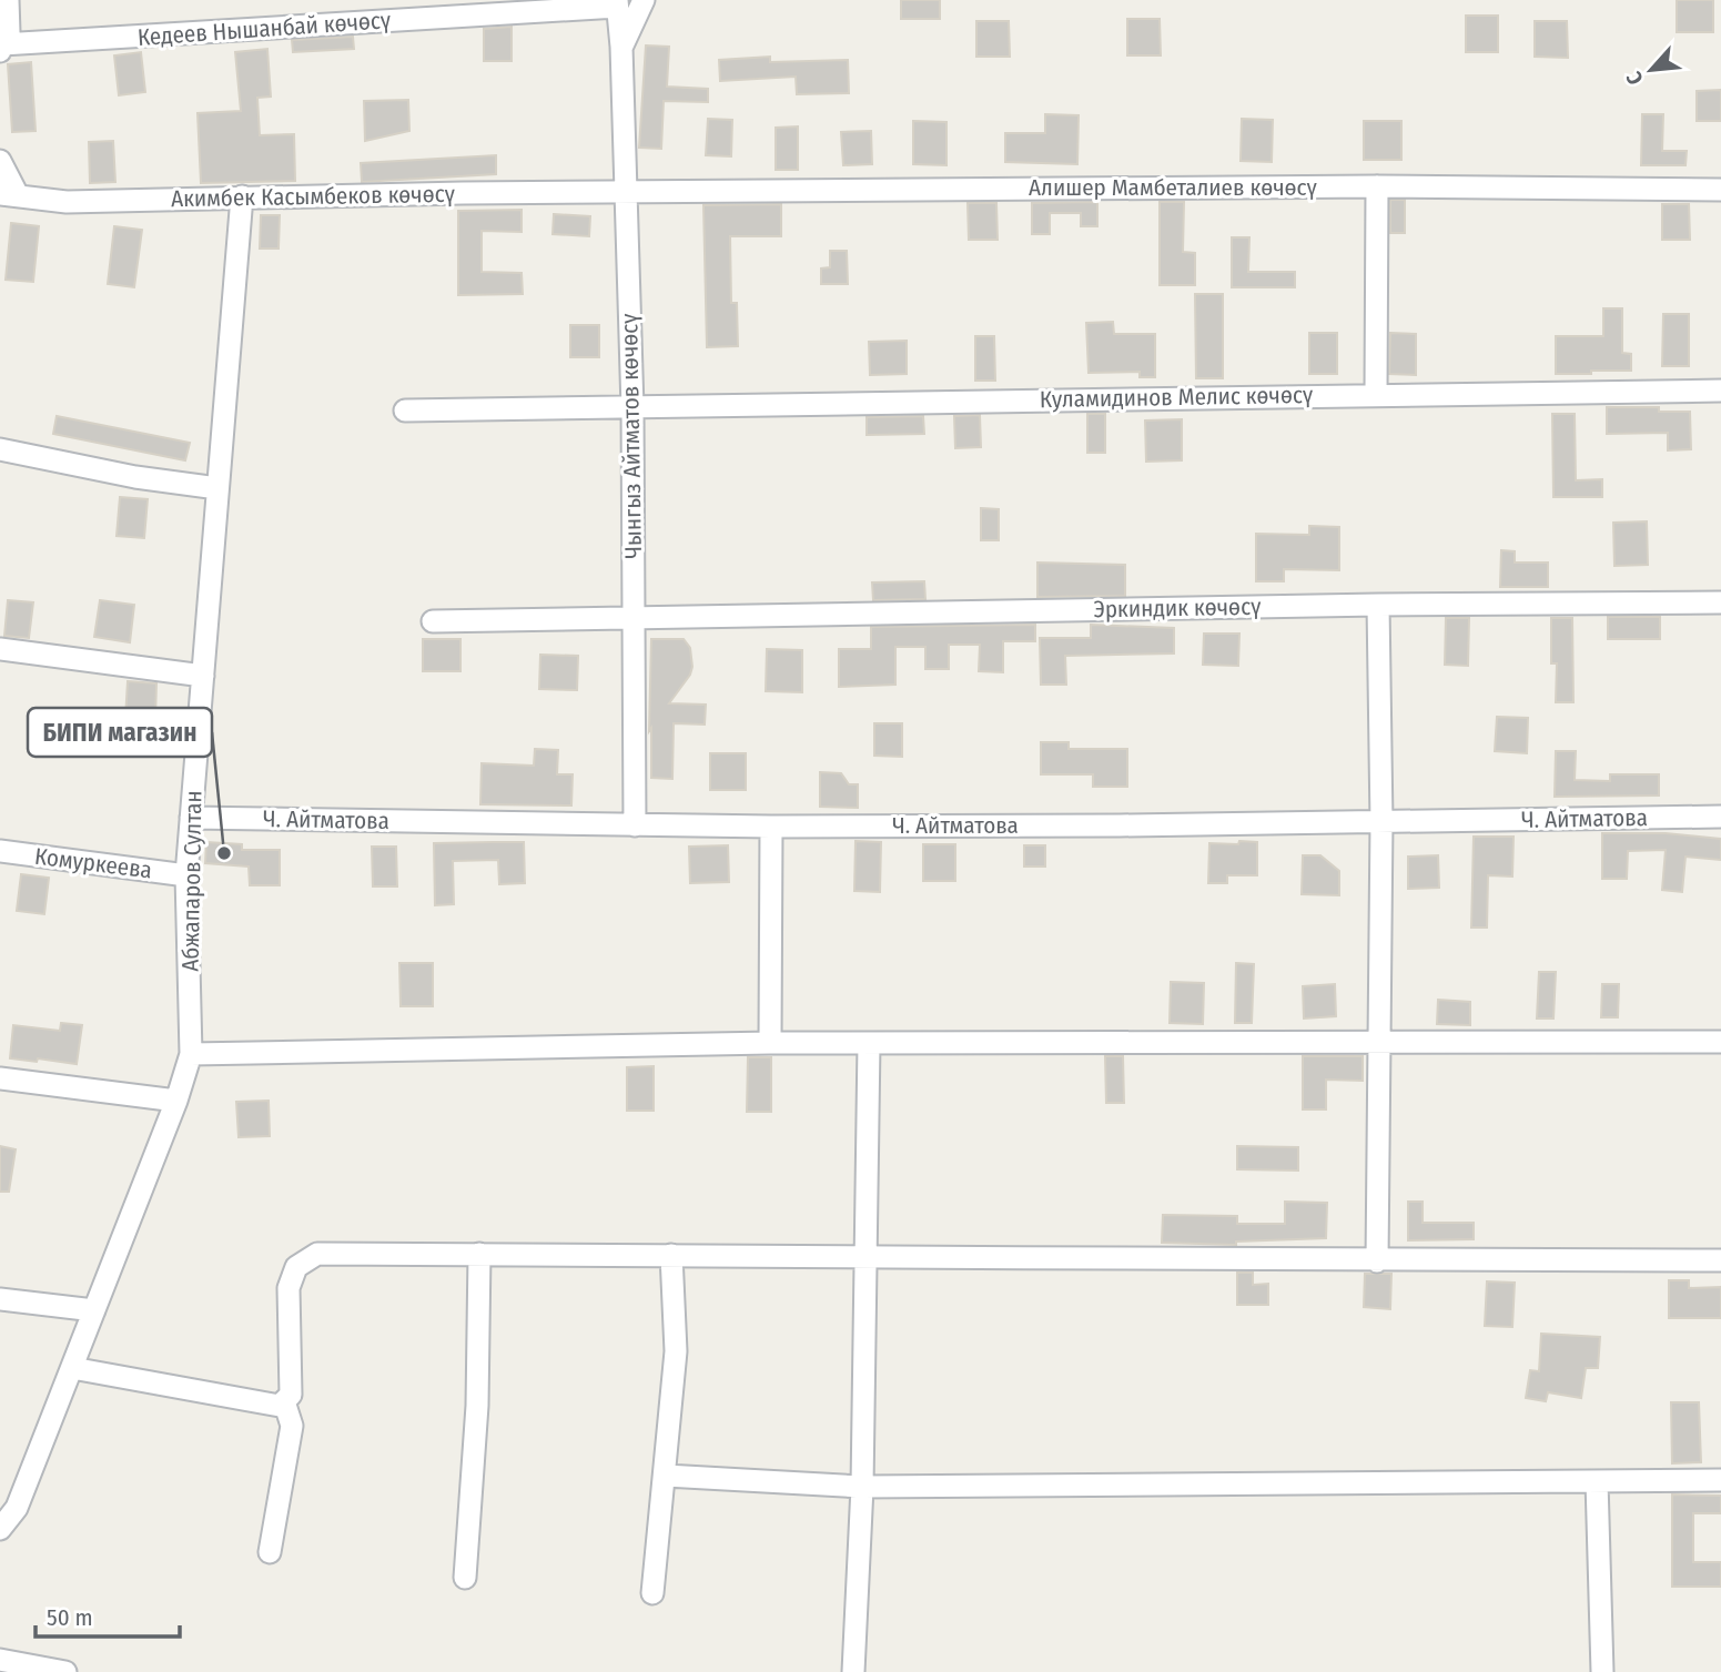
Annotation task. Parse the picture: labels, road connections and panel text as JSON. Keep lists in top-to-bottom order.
{
  "streets": {
    "street": [
      "Кедеев Нышанбай көчөсү",
      "Алишер Мамбеталиев көчөсү",
      "Акимбек Касымбеков көчөсү",
      "Куламидинов Мелис көчөсү",
      "Чынгыз Айтматов көчөсү",
      "Эркиндик көчөсү",
      "Ч. Айтматова",
      "Комуркеева",
      "Абжапаров Султан"
    ]
  },
  "crossings": [
    ["Кедеев Нышанбай көчөсү", "Чынгыз Айтматов көчөсү"],
    ["Алишер Мамбеталиев көчөсү", "Акимбек Касымбеков көчөсү"],
    ["Алишер Мамбеталиев көчөсү", "Чынгыз Айтматов көчөсү"],
    ["Акимбек Касымбеков көчөсү", "Чынгыз Айтматов көчөсү"],
    ["Акимбек Касымбеков көчөсү", "Абжапаров Султан"],
    ["Куламидинов Мелис көчөсү", "Чынгыз Айтматов көчөсү"],
    ["Чынгыз Айтматов көчөсү", "Эркиндик көчөсү"],
    ["Чынгыз Айтматов көчөсү", "Ч. Айтматова"],
    ["Ч. Айтматова", "Абжапаров Султан"],
    ["Комуркеева", "Абжапаров Султан"]
  ],
  "places": ["БИПИ магазин"],
  "scale_bar": "50 m",
  "north": "bottom left"
}
